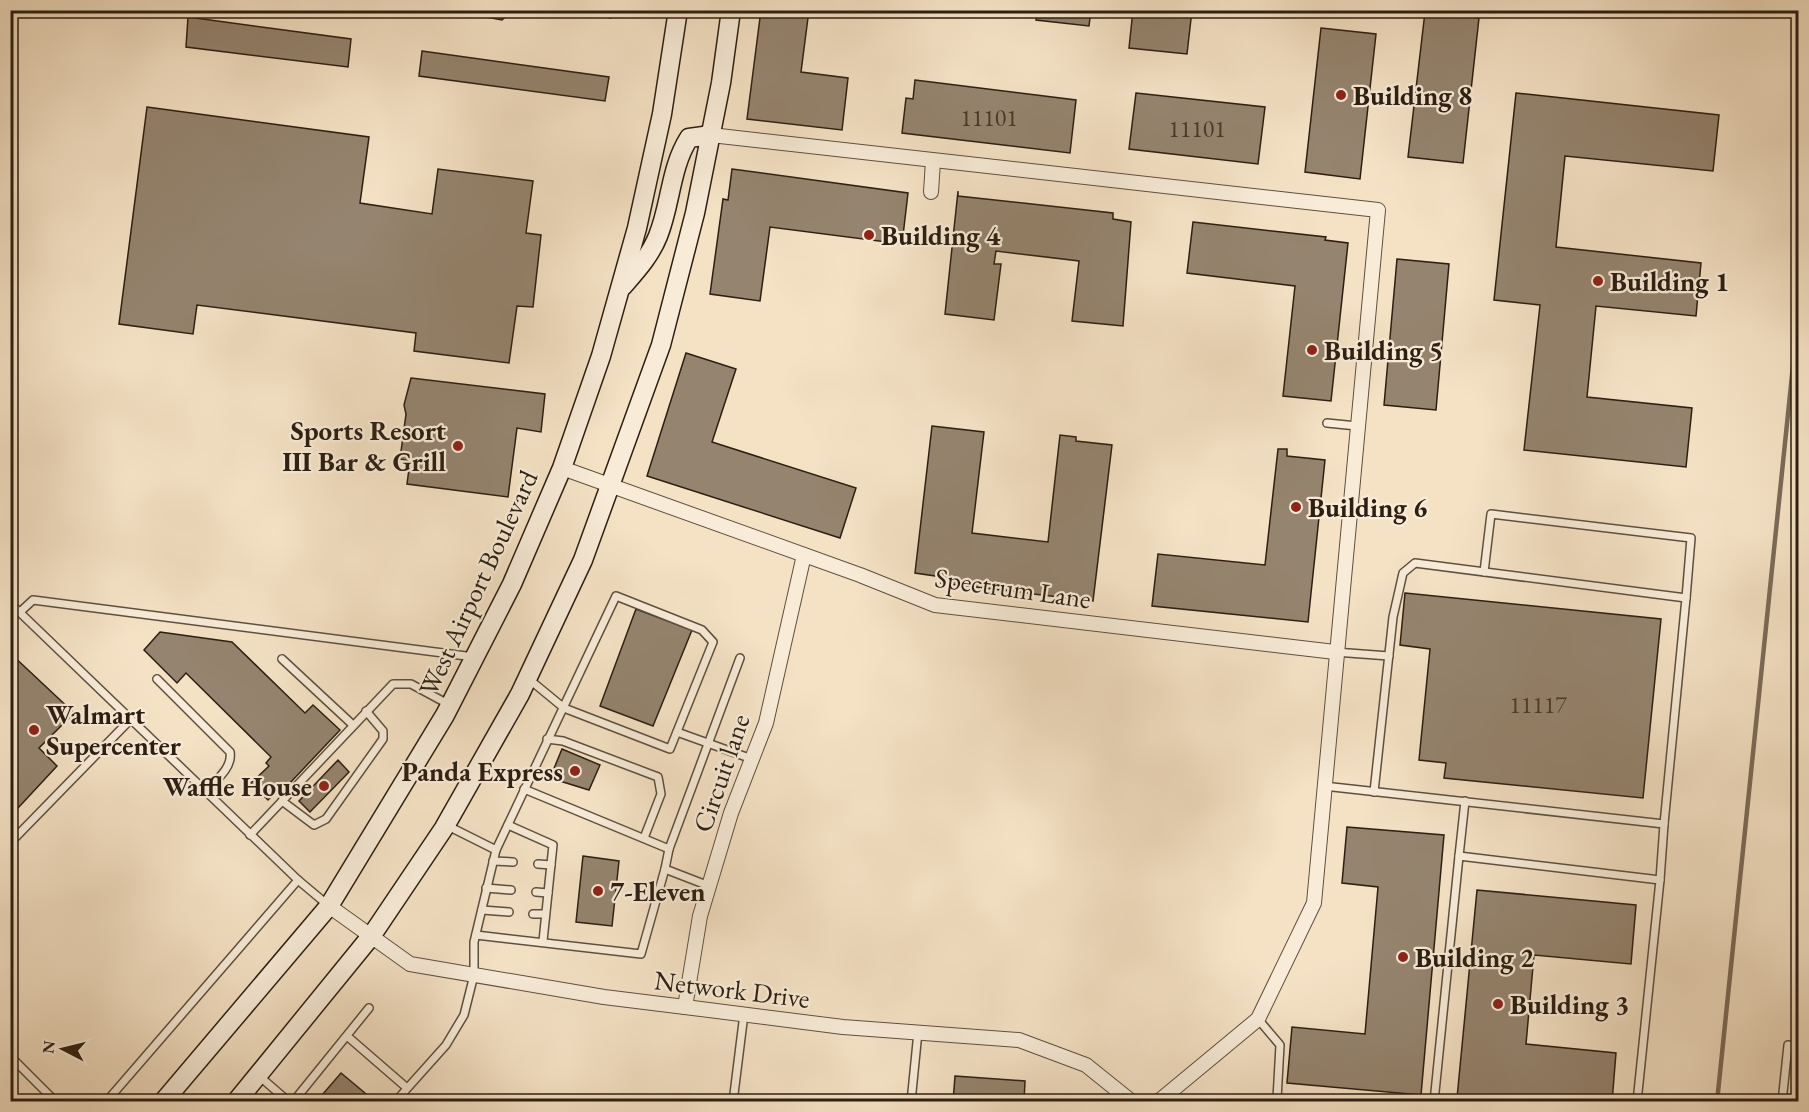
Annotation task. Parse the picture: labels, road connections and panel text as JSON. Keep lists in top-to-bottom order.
{
  "streets": {
    "main road": ["West Airport Boulevard"],
    "street": ["Spectrum Lane", "Circuit lane", "Network Drive"]
  },
  "crossings": [
    ["West Airport Boulevard", "Spectrum Lane"],
    ["West Airport Boulevard", "Network Drive"],
    ["Spectrum Lane", "Circuit lane"],
    ["Circuit lane", "Network Drive"]
  ],
  "places": [
    "Building 8",
    "Building 4",
    "Building 1",
    "Building 5",
    "Sports Resort III Bar & Grill",
    "Building 6",
    "Walmart Supercenter",
    "Panda Express",
    "Waffle House",
    "7-Eleven",
    "Building 2",
    "Building 3"
  ],
  "house_numbers": ["11101", "11101", "11117"],
  "north": "left"
}
